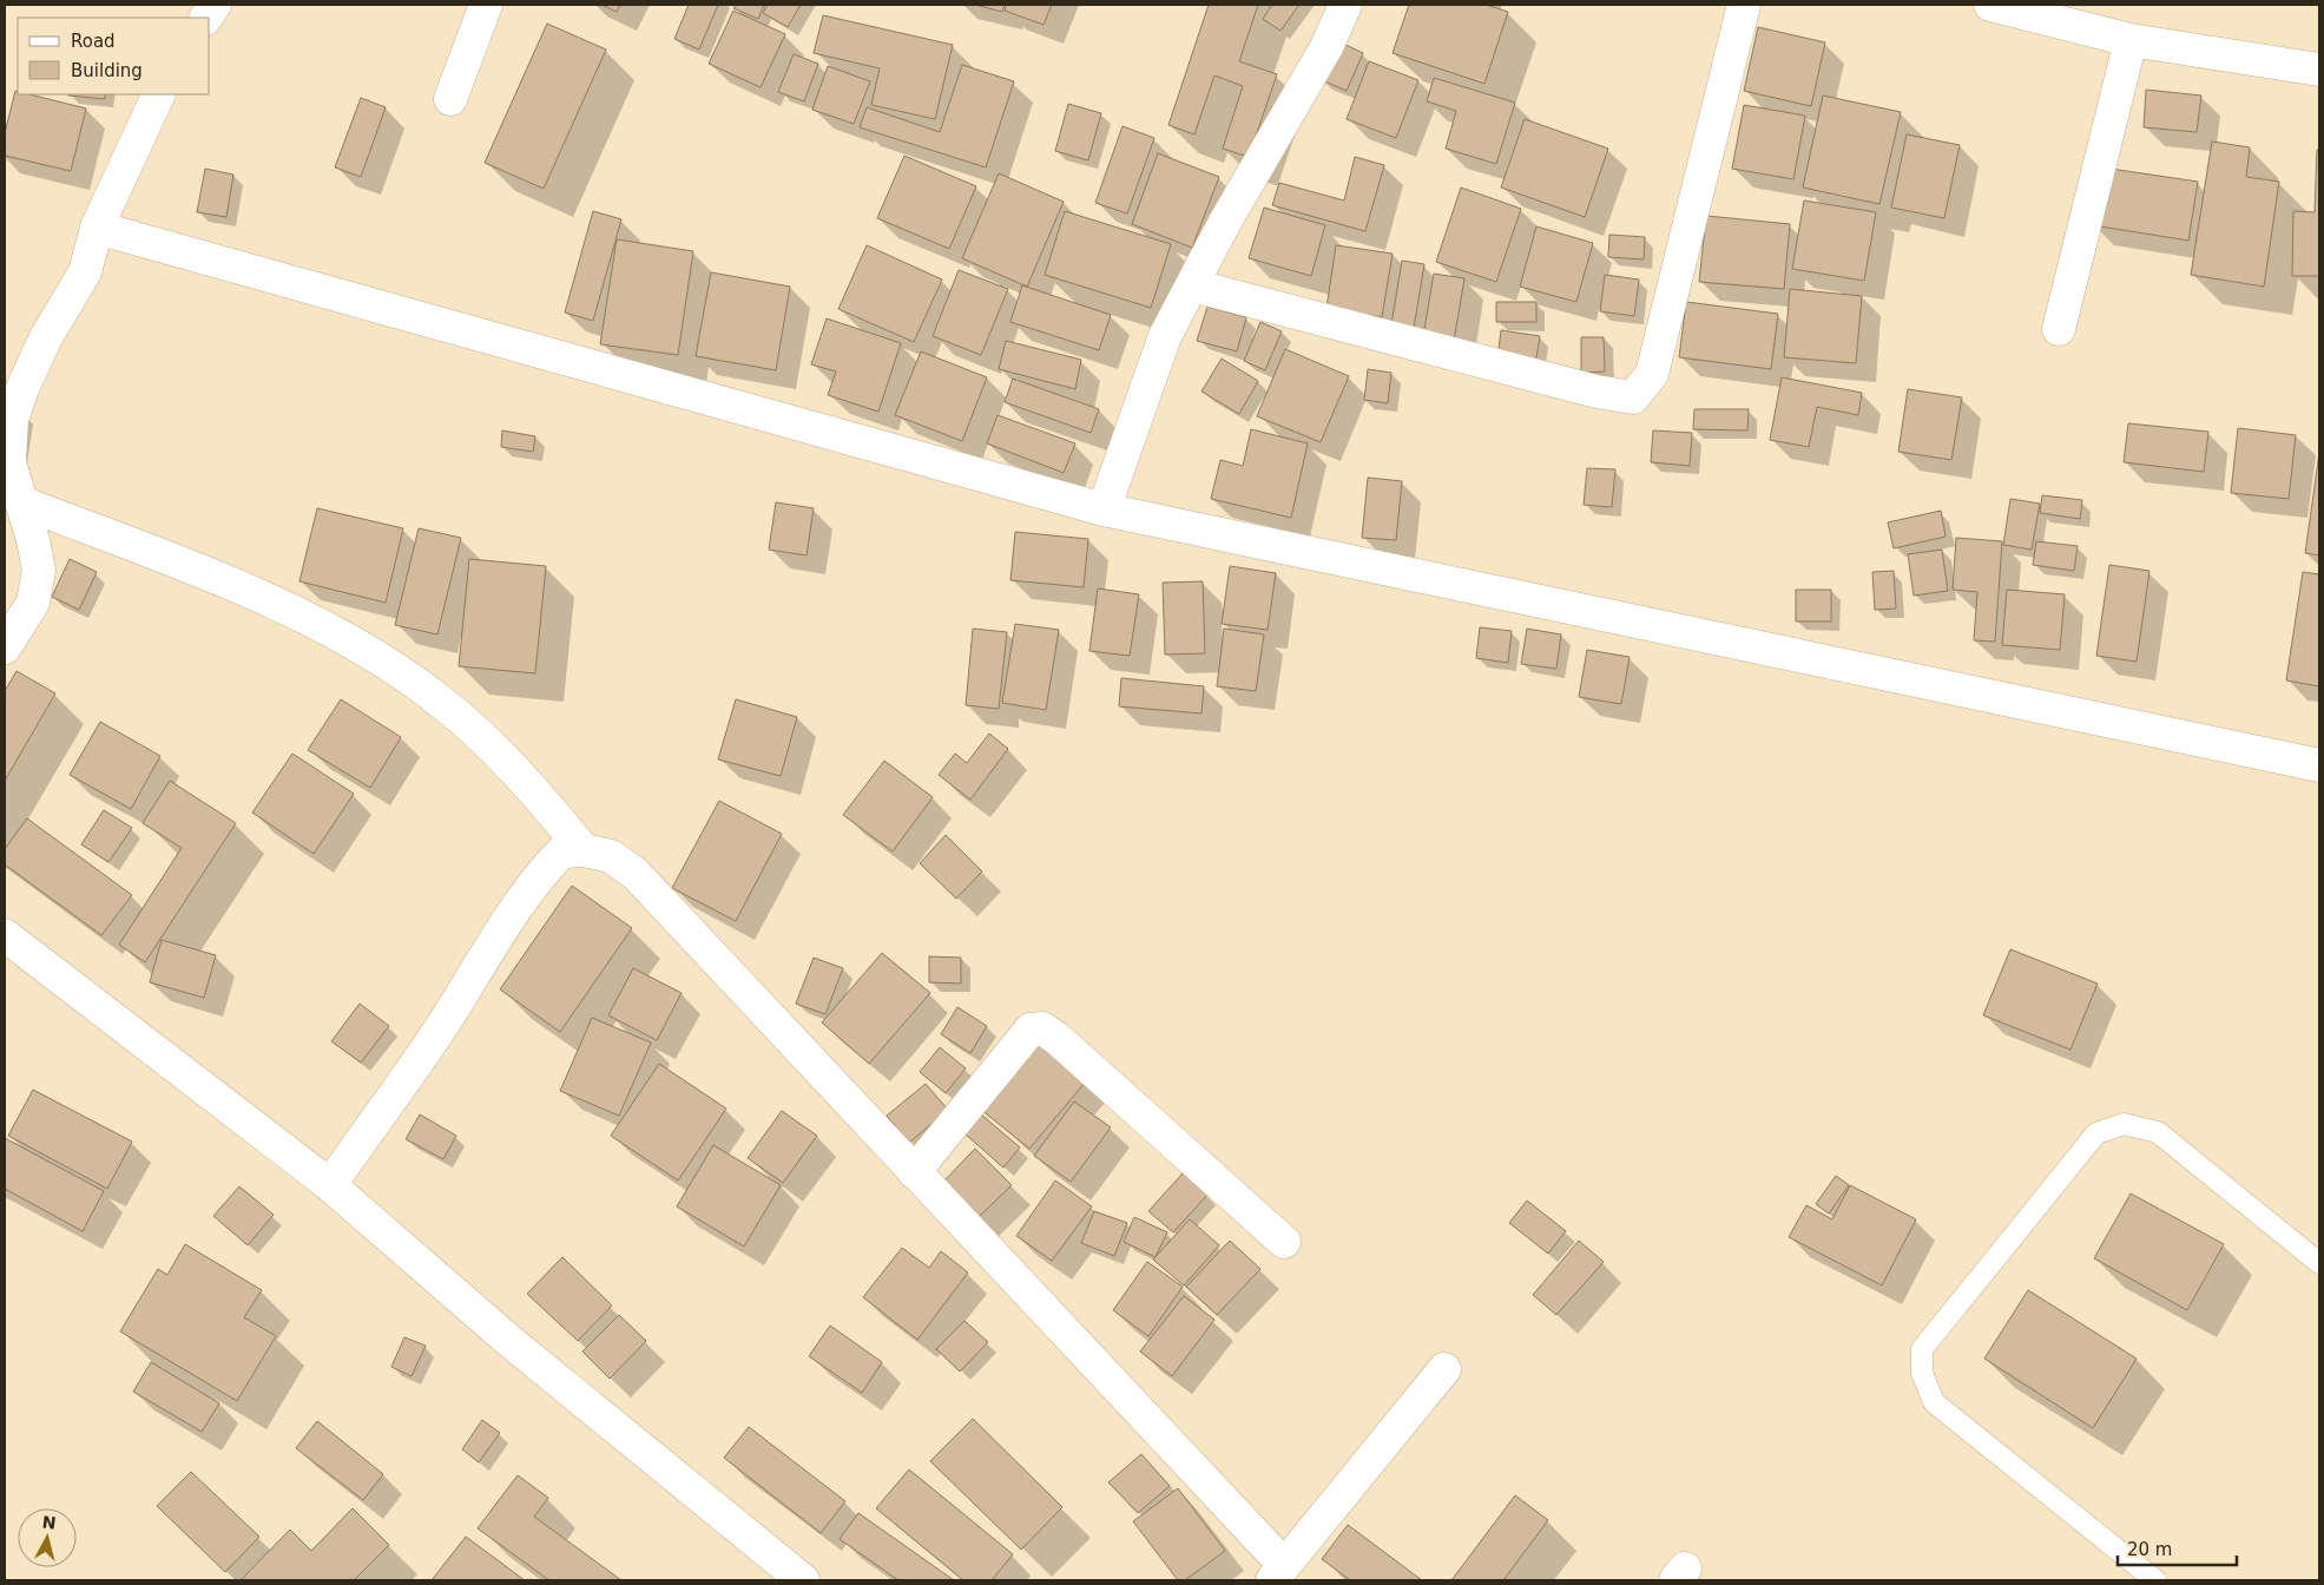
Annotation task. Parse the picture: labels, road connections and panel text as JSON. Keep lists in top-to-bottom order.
{
  "legend": ["Road", "Building"],
  "scale_bar": "20 m",
  "north": "top"
}
